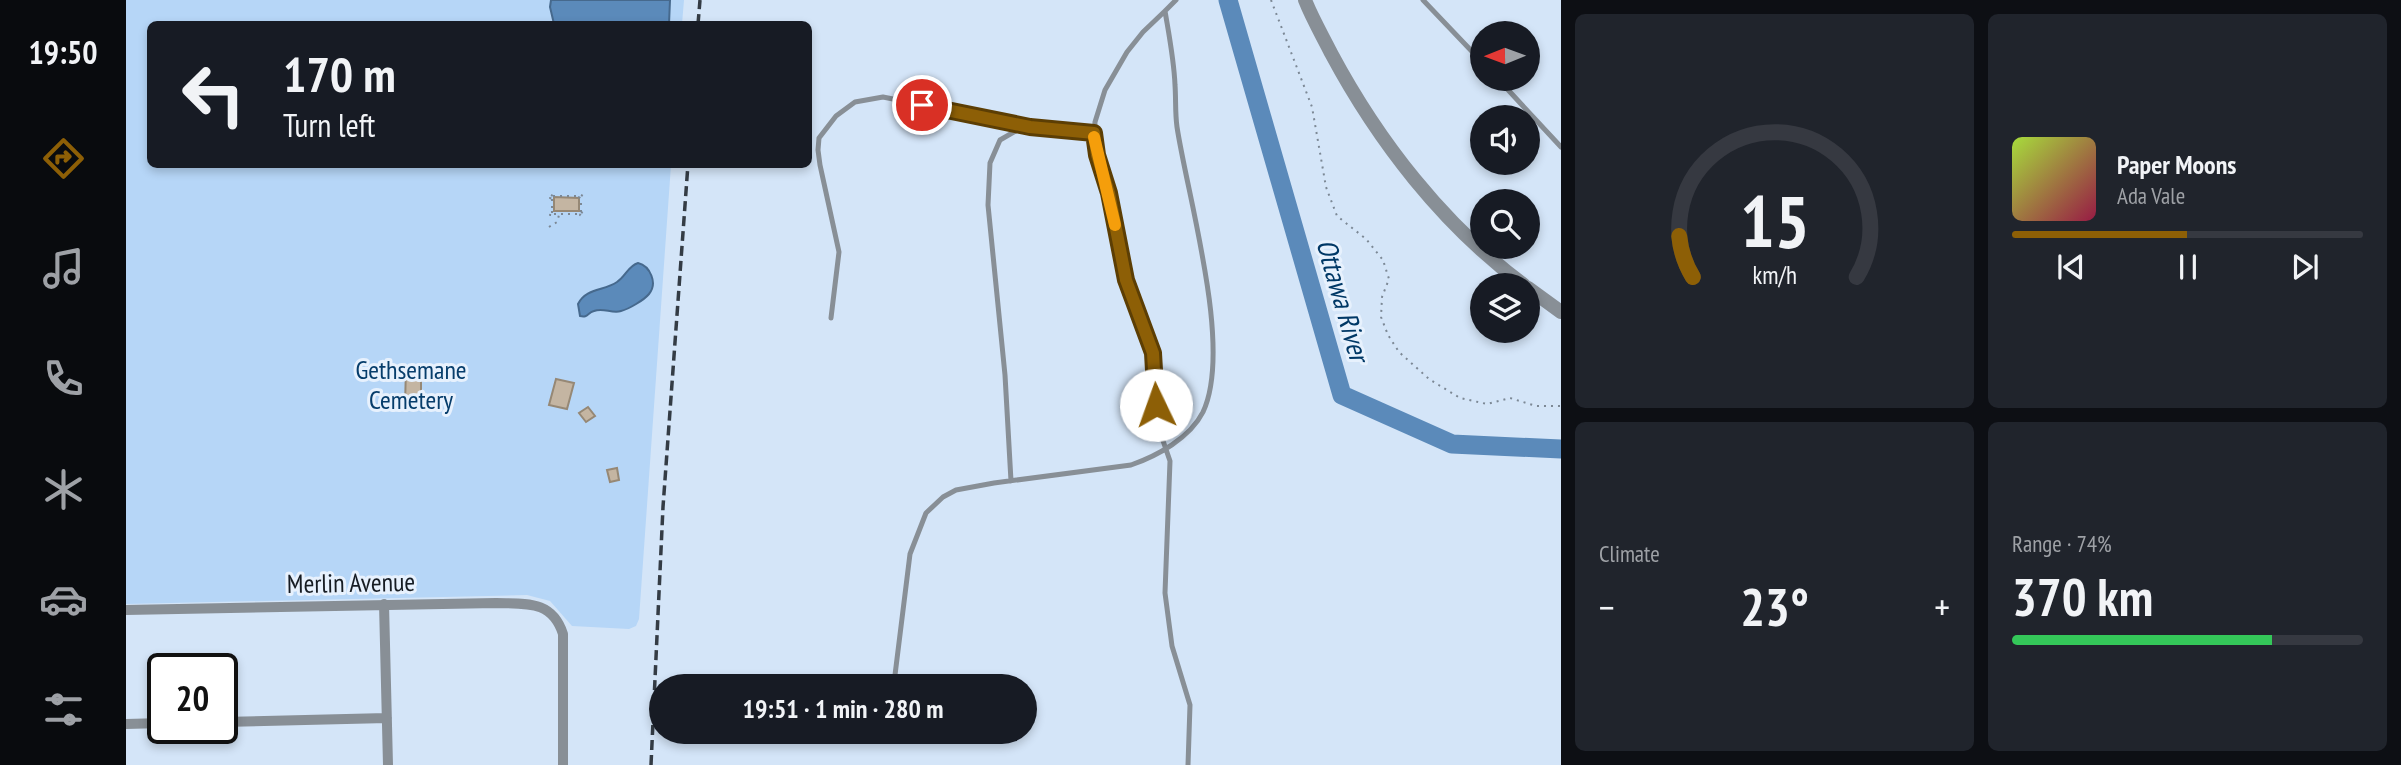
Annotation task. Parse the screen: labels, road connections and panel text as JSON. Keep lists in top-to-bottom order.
{
  "streets": {
    "street": ["Merlin Avenue"]
  },
  "water": ["Ottawa River"],
  "parks": ["Gethsemane Cemetery"],
  "north": "left",
  "page": {
    "tabs": "19:50",
    "turn": ["170 m", "Turn left"],
    "song": ["Paper Moons", "Ada Vale"],
    "tile": [
      "Climate",
      ["Range · 74%", "370 km"]
    ],
    "heat": ["−", "23°", "+"],
    "limit": "20",
    "trip": "19:51 · 1 min · 280 m",
    "gauge": ["15", "km/h"]
  }
}
